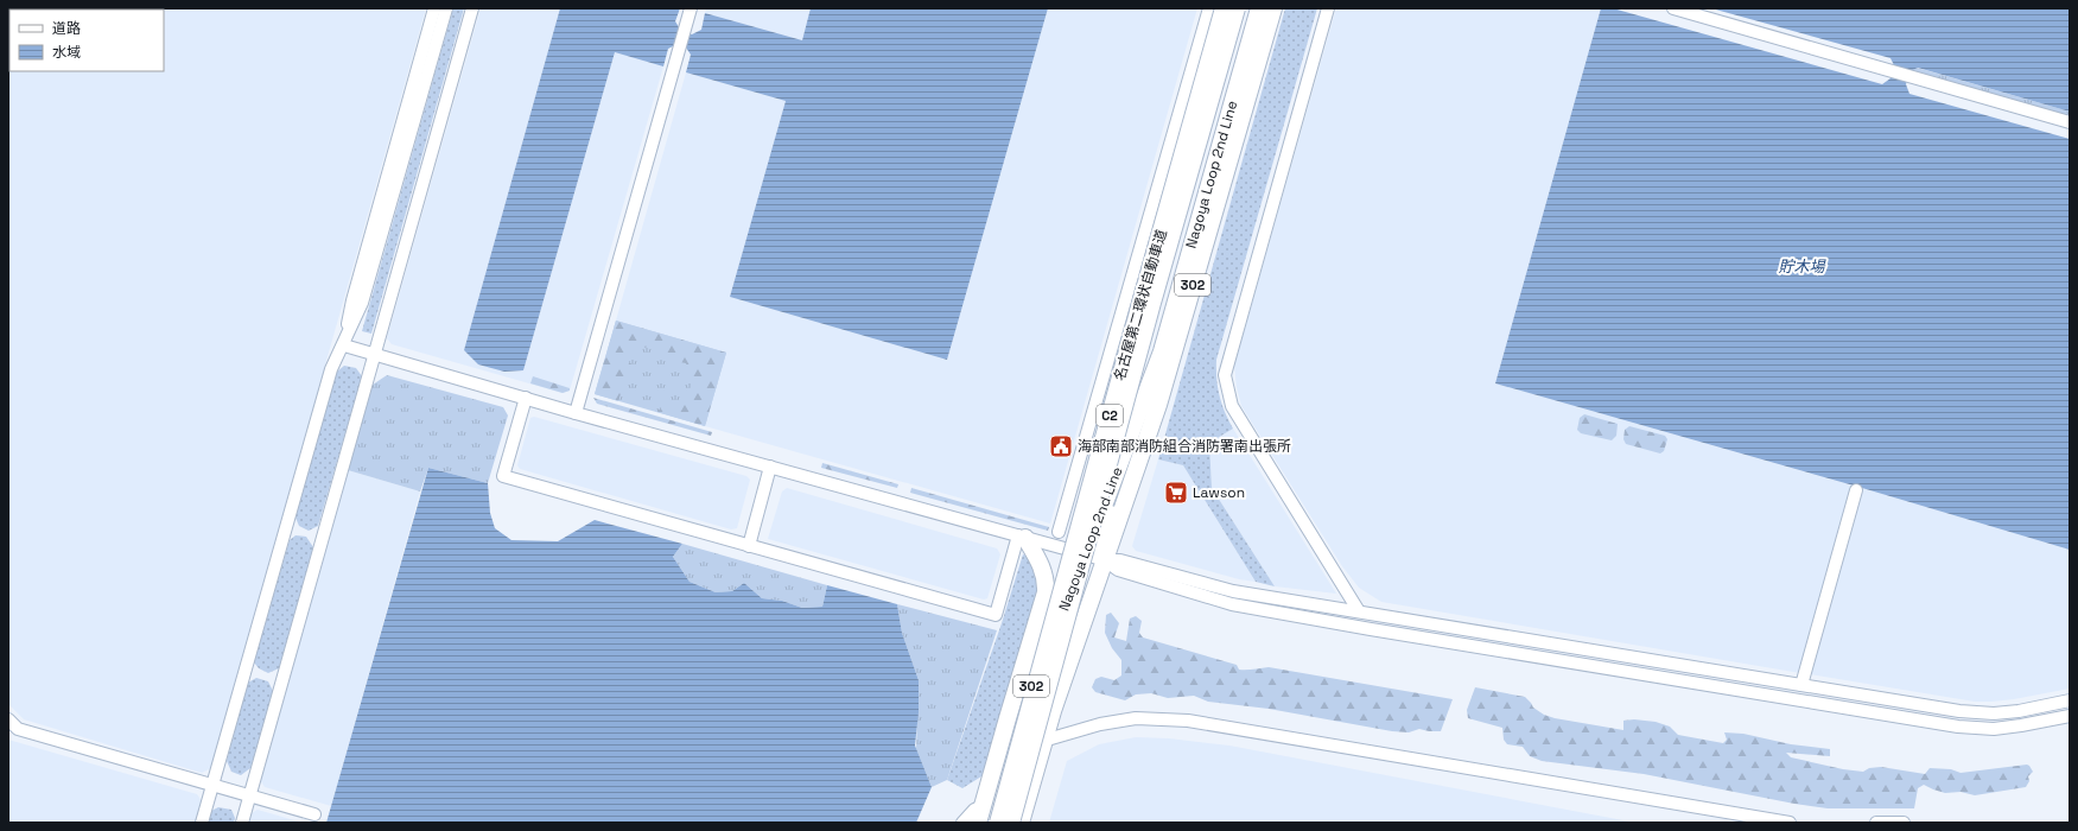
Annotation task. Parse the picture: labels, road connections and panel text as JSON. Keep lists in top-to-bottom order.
{
  "streets": {
    "highway": [
      "Nagoya Loop 2nd Line",
      "302",
      "名古屋第二環状自動車道",
      "C2"
    ]
  },
  "water": ["貯木場"],
  "places": {
    "public building": ["海部南部消防組合消防署南出張所"],
    "supermarket": ["Lawson"]
  },
  "legend": ["道路", "水域"]
}
